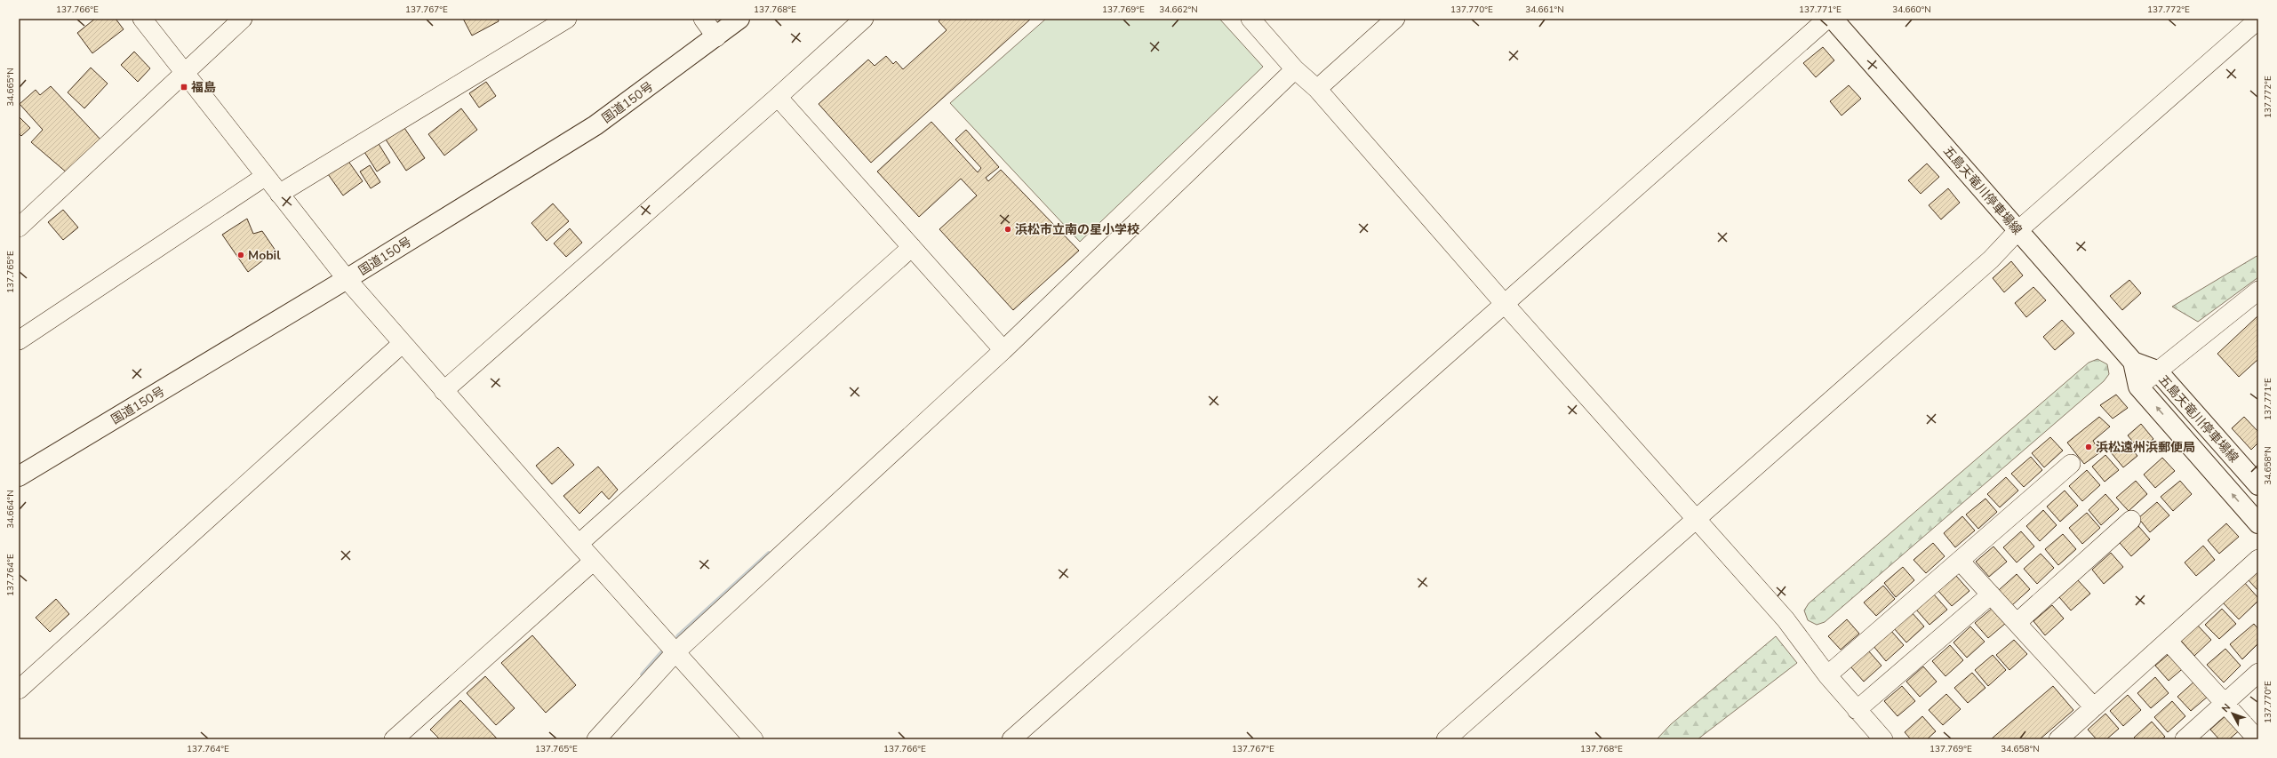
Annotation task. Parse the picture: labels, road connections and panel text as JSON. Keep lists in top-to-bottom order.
{
  "streets": {
    "main road": ["国道150号", "五島天竜川停車場線"]
  },
  "places": {
    "transit": ["福島"],
    "other": ["浜松市立南の星小学校", "Mobil", "浜松遠州浜郵便局"]
  },
  "north": "top left",
  "coordinates": [
    "137.766°E",
    "137.767°E",
    "137.768°E",
    "137.769°E",
    "34.662°N",
    "137.770°E",
    "34.661°N",
    "137.771°E",
    "34.660°N",
    "137.772°E",
    "34.665°N",
    "137.765°E",
    "34.658°N",
    "34.664°N",
    "137.764°E"
  ]
}
